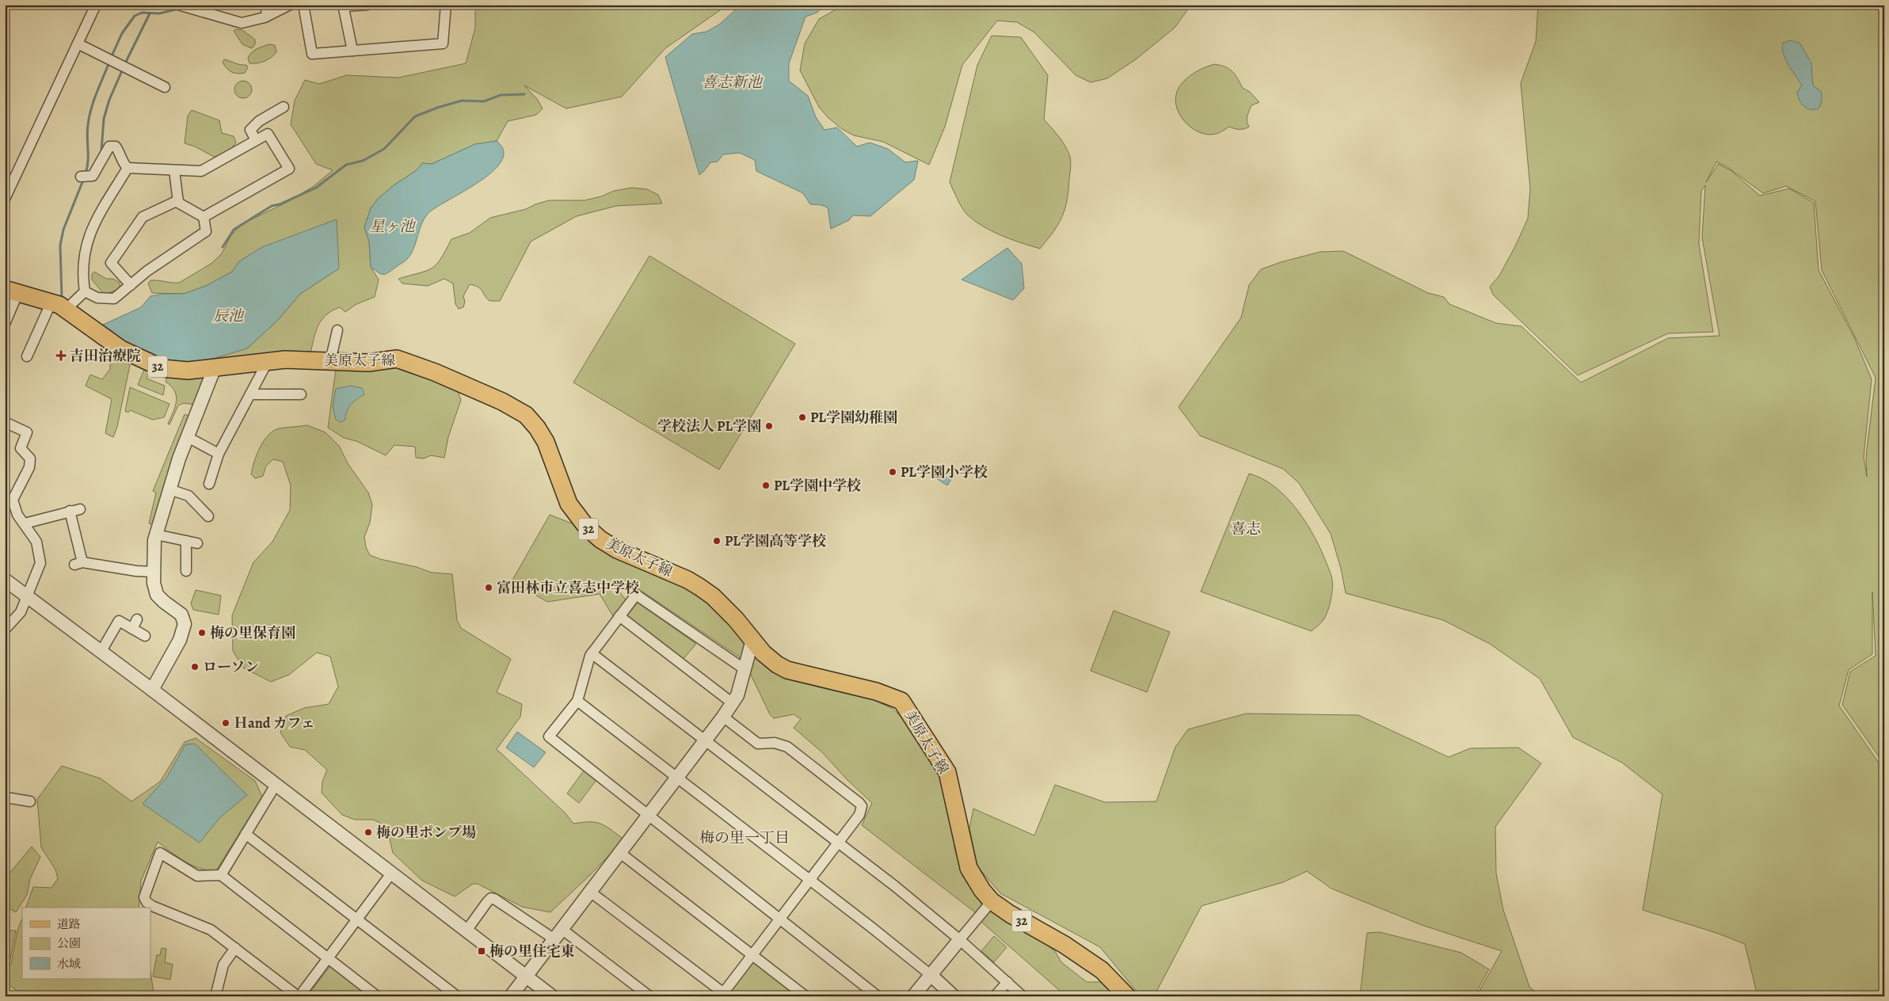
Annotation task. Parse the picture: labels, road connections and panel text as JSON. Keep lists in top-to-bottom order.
{
  "streets": {
    "main road": ["美原太子線", "32"]
  },
  "districts": ["喜志", "梅の里一丁目"],
  "water": ["喜志新池", "星ヶ池", "辰池"],
  "places": {
    "health": ["吉田治療院"],
    "other": [
      "PL学園幼稚園",
      "学校法人 PL学園",
      "PL学園小学校",
      "PL学園中学校",
      "PL学園高等学校",
      "富田林市立喜志中学校",
      "梅の里保育園",
      "ローソン",
      "Ｈand カフェ",
      "梅の里ポンプ場"
    ],
    "transit": ["梅の里住宅東"]
  },
  "legend": ["道路", "公園", "水域"]
}
